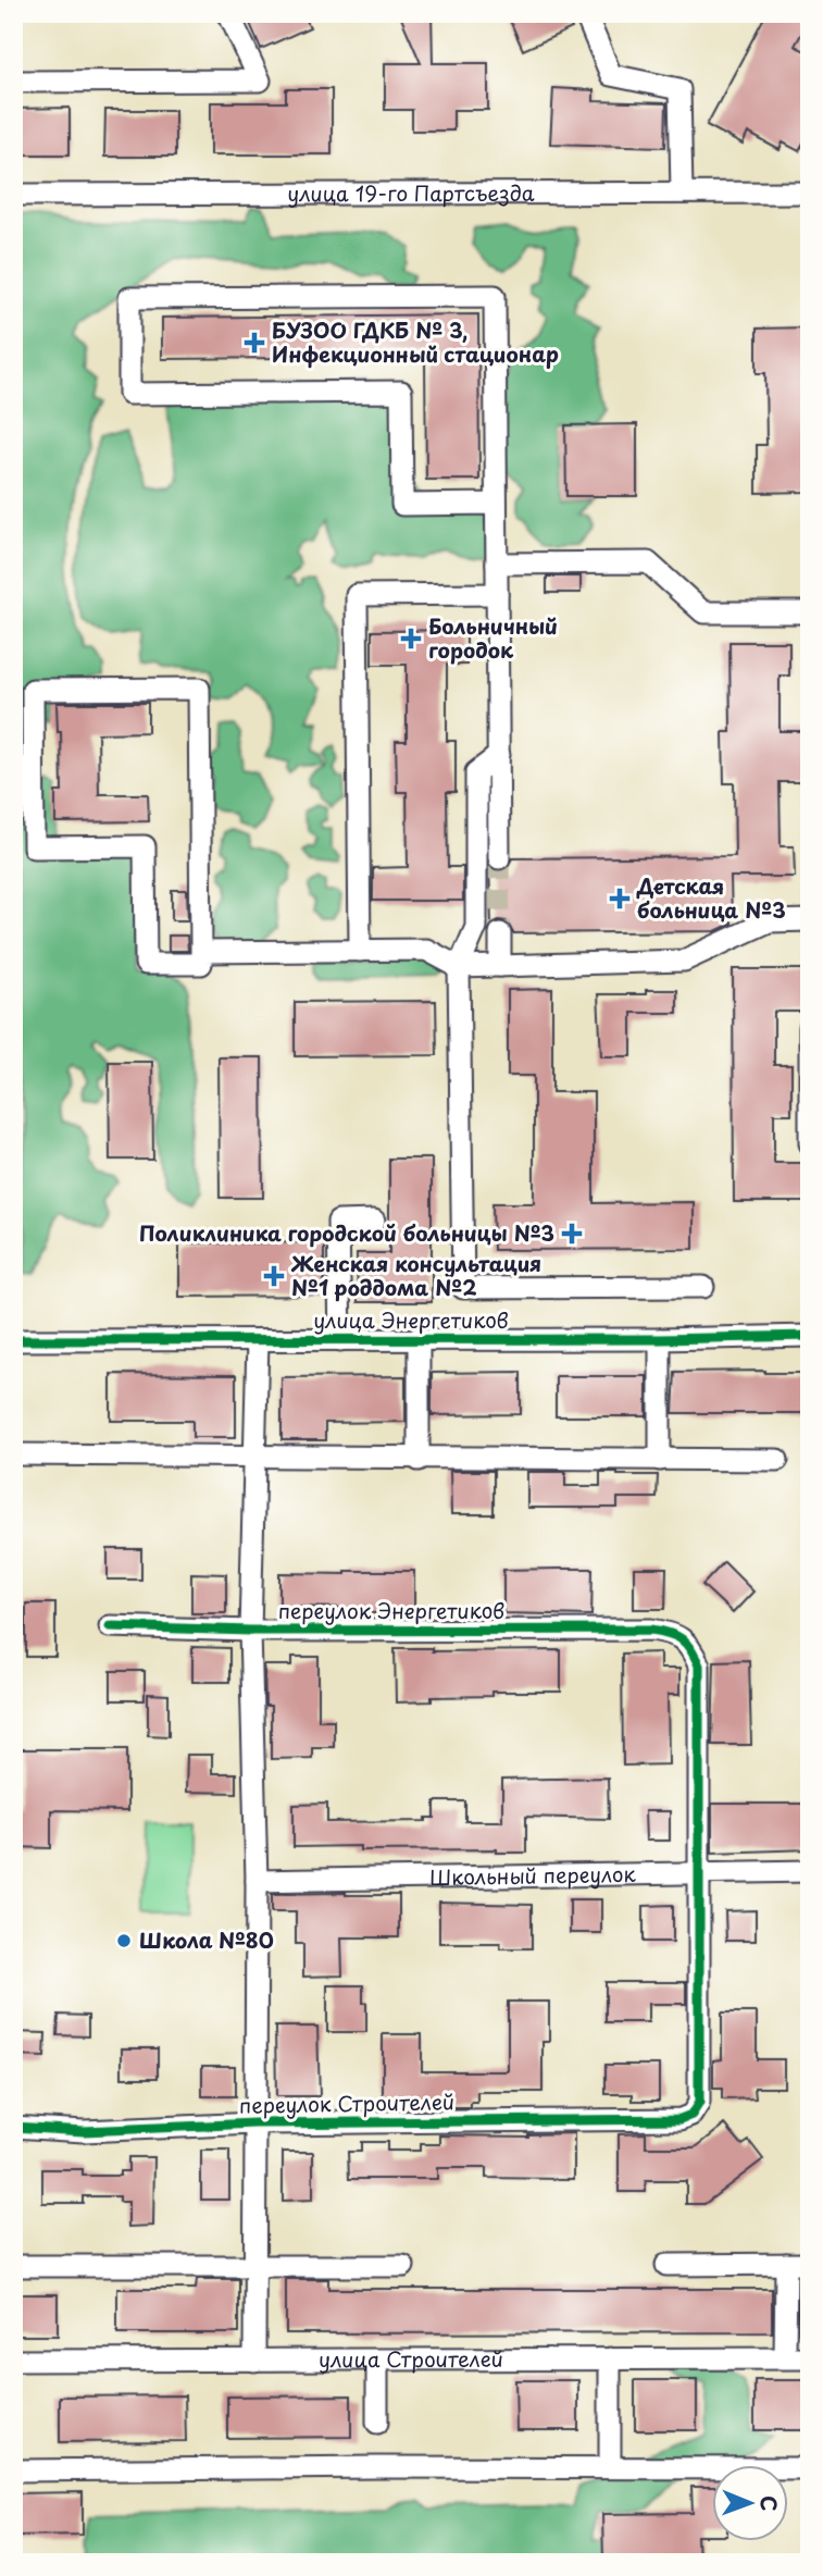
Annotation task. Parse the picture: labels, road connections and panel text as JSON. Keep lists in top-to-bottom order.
{
  "streets": {
    "street": [
      "улица 19-го Партсъезда",
      "улица Энергетиков",
      "переулок Энергетиков",
      "Школьный переулок",
      "переулок Строителей",
      "улица Строителей"
    ]
  },
  "crossings": [
    ["переулок Энергетиков", "Школьный переулок"],
    ["переулок Энергетиков", "переулок Строителей"],
    ["Школьный переулок", "переулок Строителей"]
  ],
  "places": {
    "health": [
      "БУЗОО ГДКБ № 3, Инфекционный стационар",
      "Больничный городок",
      "Детская больница №3",
      "Поликлиника городской больницы №3",
      "Женская консультация №1 роддома №2"
    ],
    "other": ["Школа №80"]
  },
  "north": "right"
}
